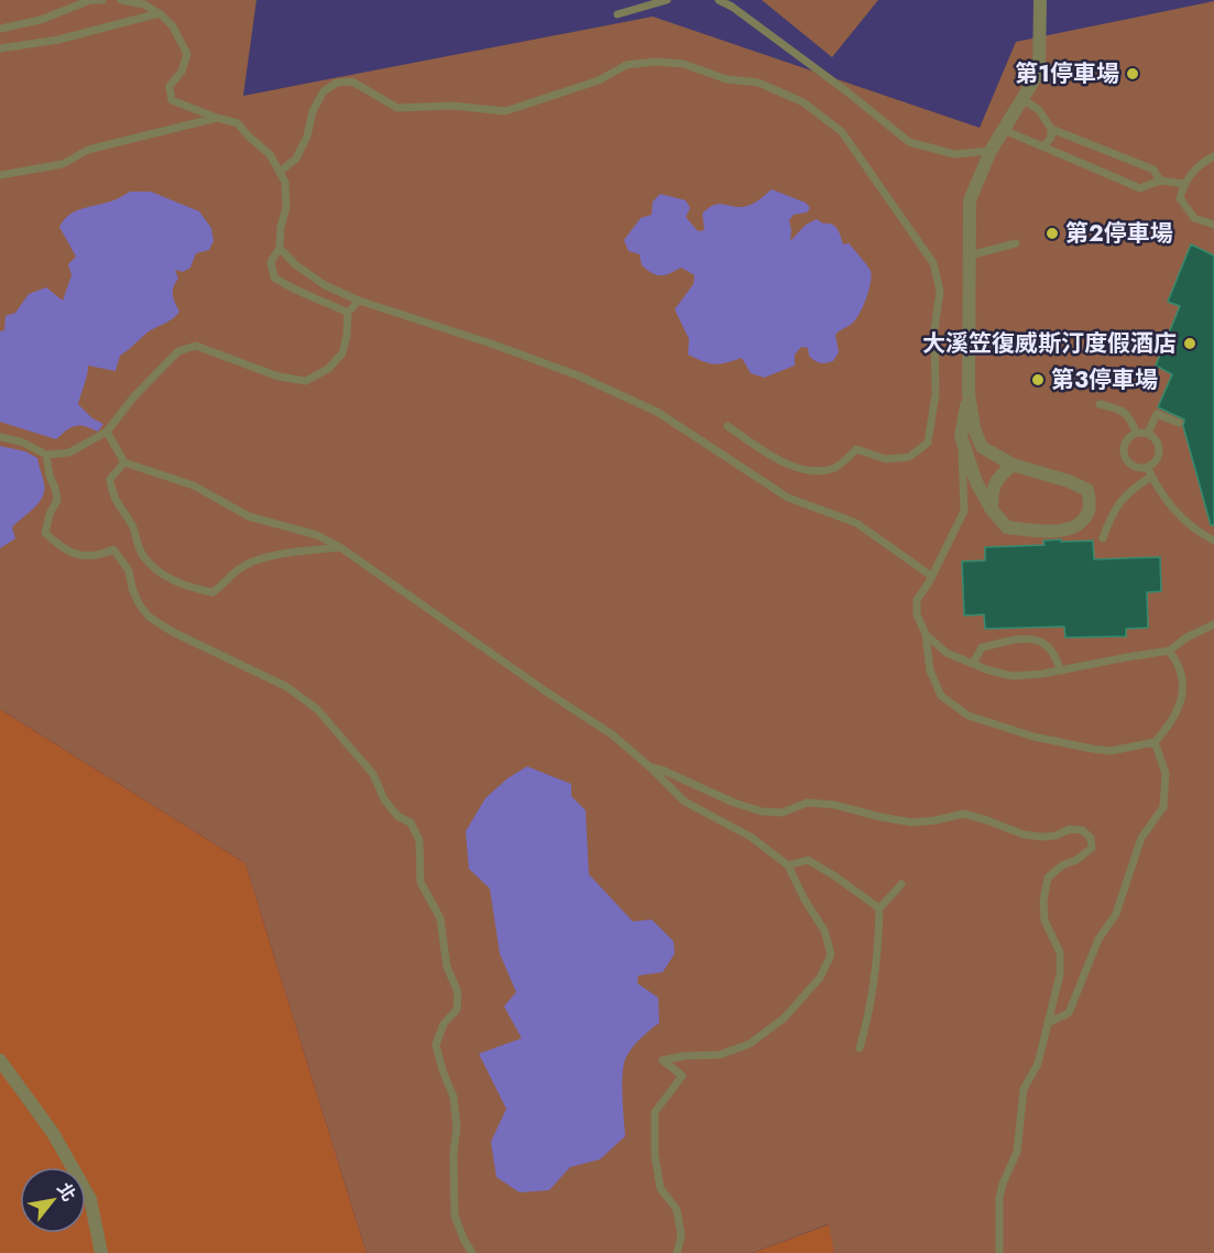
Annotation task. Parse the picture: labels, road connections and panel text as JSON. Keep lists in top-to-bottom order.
{
  "places": [
    "第1停車場",
    "第2停車場",
    "大溪笠復威斯汀度假酒店",
    "第3停車場"
  ],
  "north": "top right"
}
